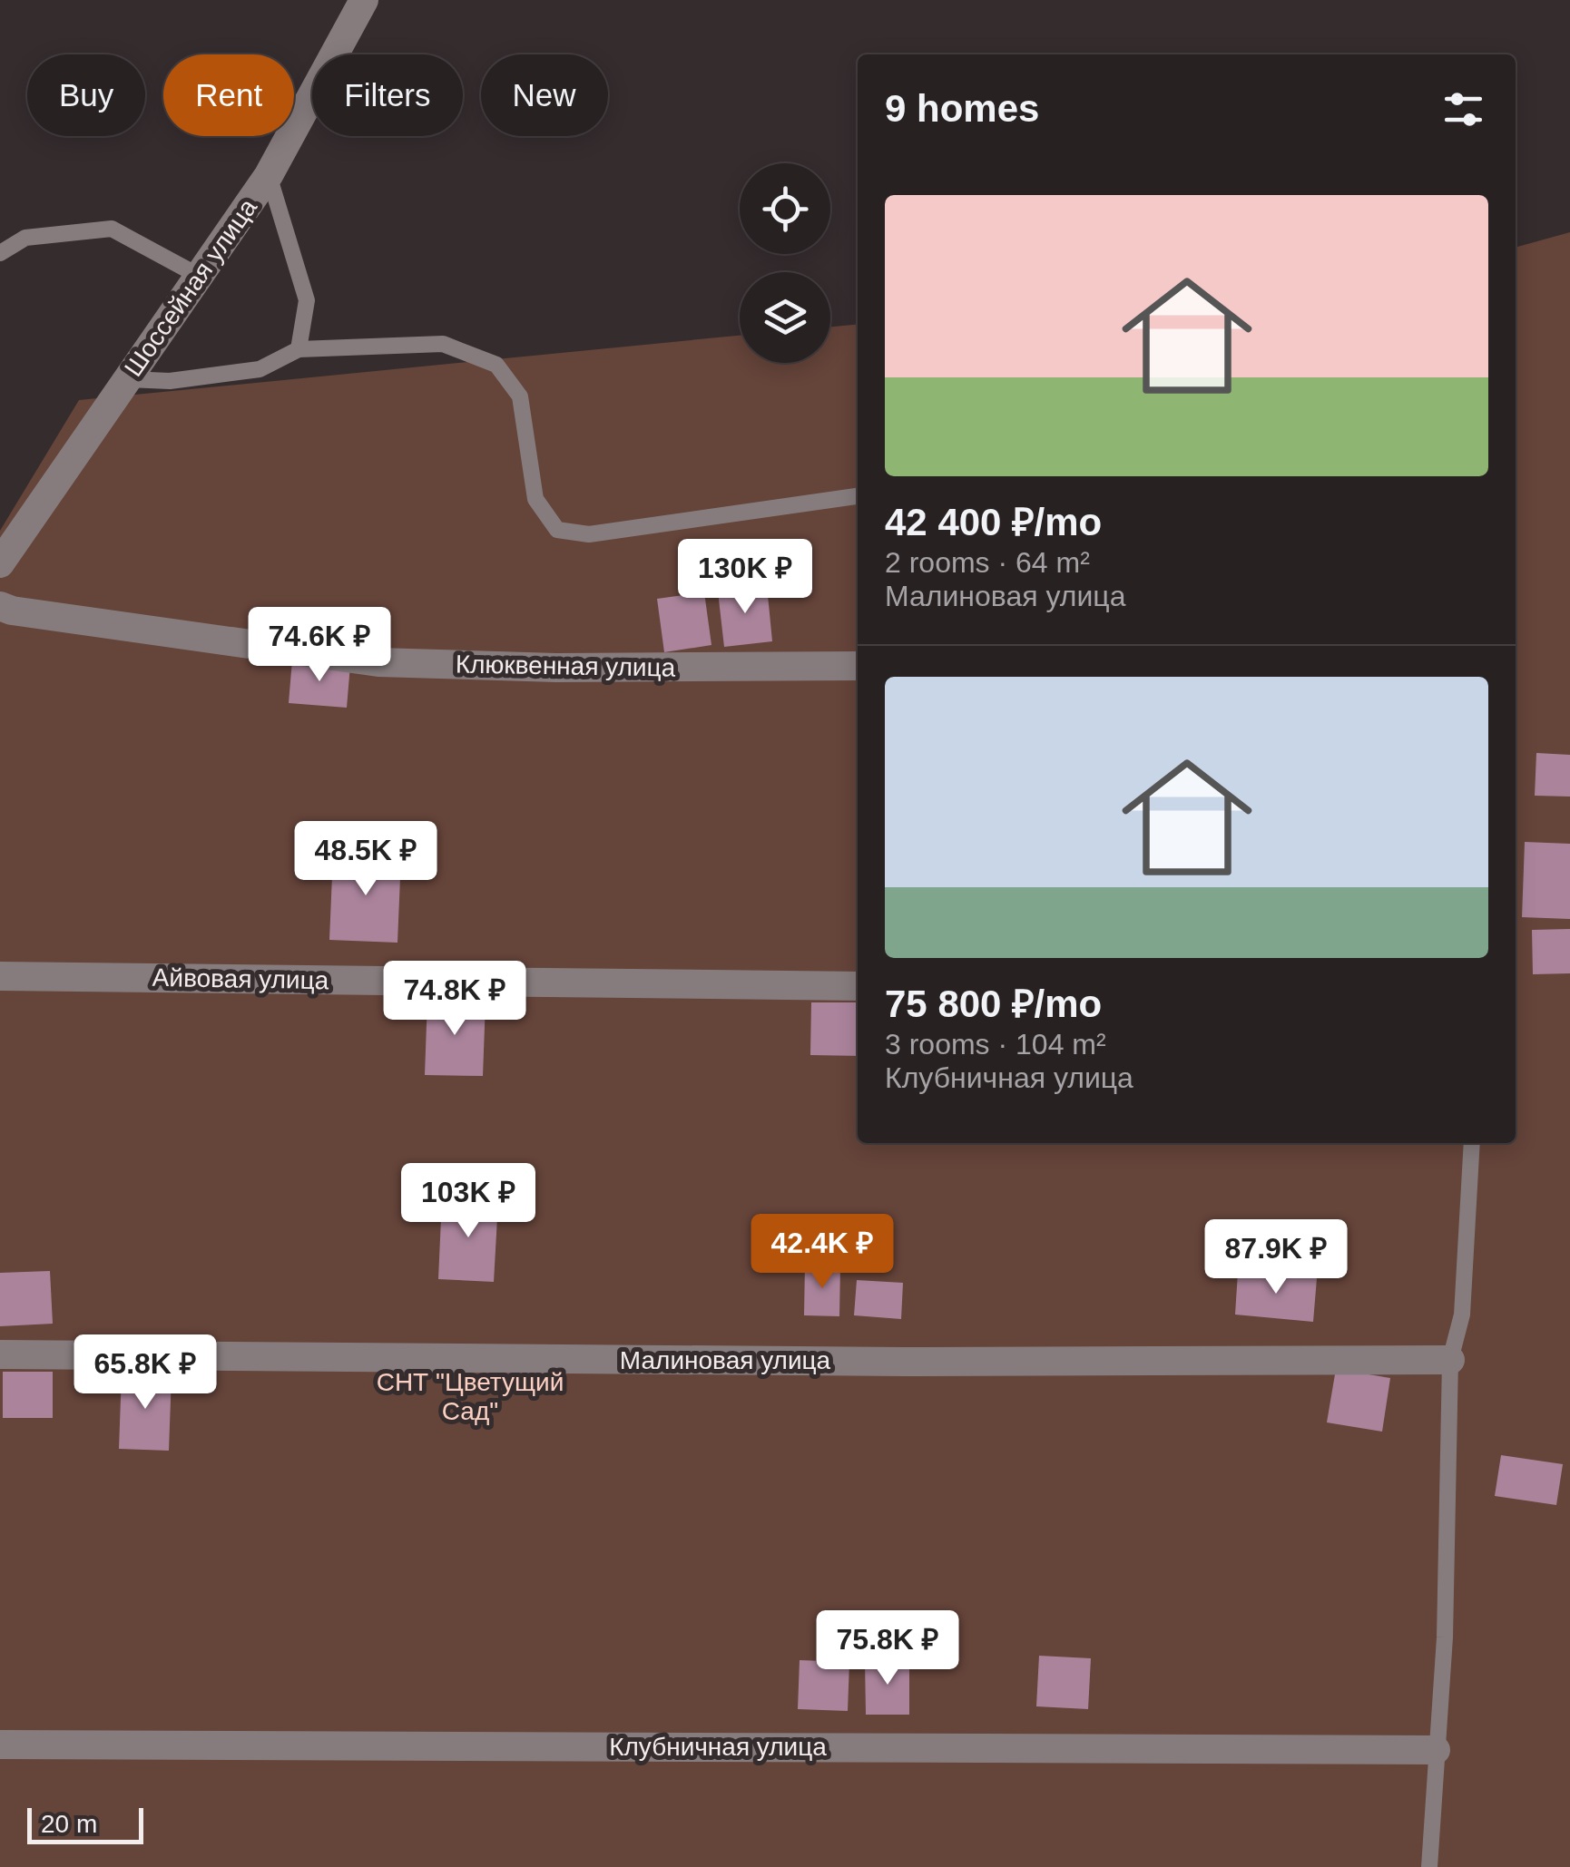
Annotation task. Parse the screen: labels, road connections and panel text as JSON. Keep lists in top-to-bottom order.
{
  "streets": {
    "street": [
      "Шоссейная улица",
      "Клюквенная улица",
      "Айвовая улица",
      "Малиновая улица",
      "Клубничная улица"
    ]
  },
  "parks": ["СНТ \"Цветущий Сад\""],
  "scale_bar": "20 m",
  "page": {
    "chip": [
      "Buy",
      "Rent",
      "Filters",
      "New"
    ],
    "heading": "9 homes",
    "list": [
      {
        "name": "42 400 ₽/mo",
        "note": "2 rooms · 64 m² · Малиновая улица"
      },
      {
        "name": "75 800 ₽/mo",
        "note": "3 rooms · 104 m² · Клубничная улица"
      }
    ],
    "price": [
      "130K ₽",
      "74.6K ₽",
      "48.5K ₽",
      "74.8K ₽",
      "103K ₽",
      "42.4K ₽",
      "87.9K ₽",
      "65.8K ₽",
      "75.8K ₽"
    ],
    "scale": "20 m"
  }
}
